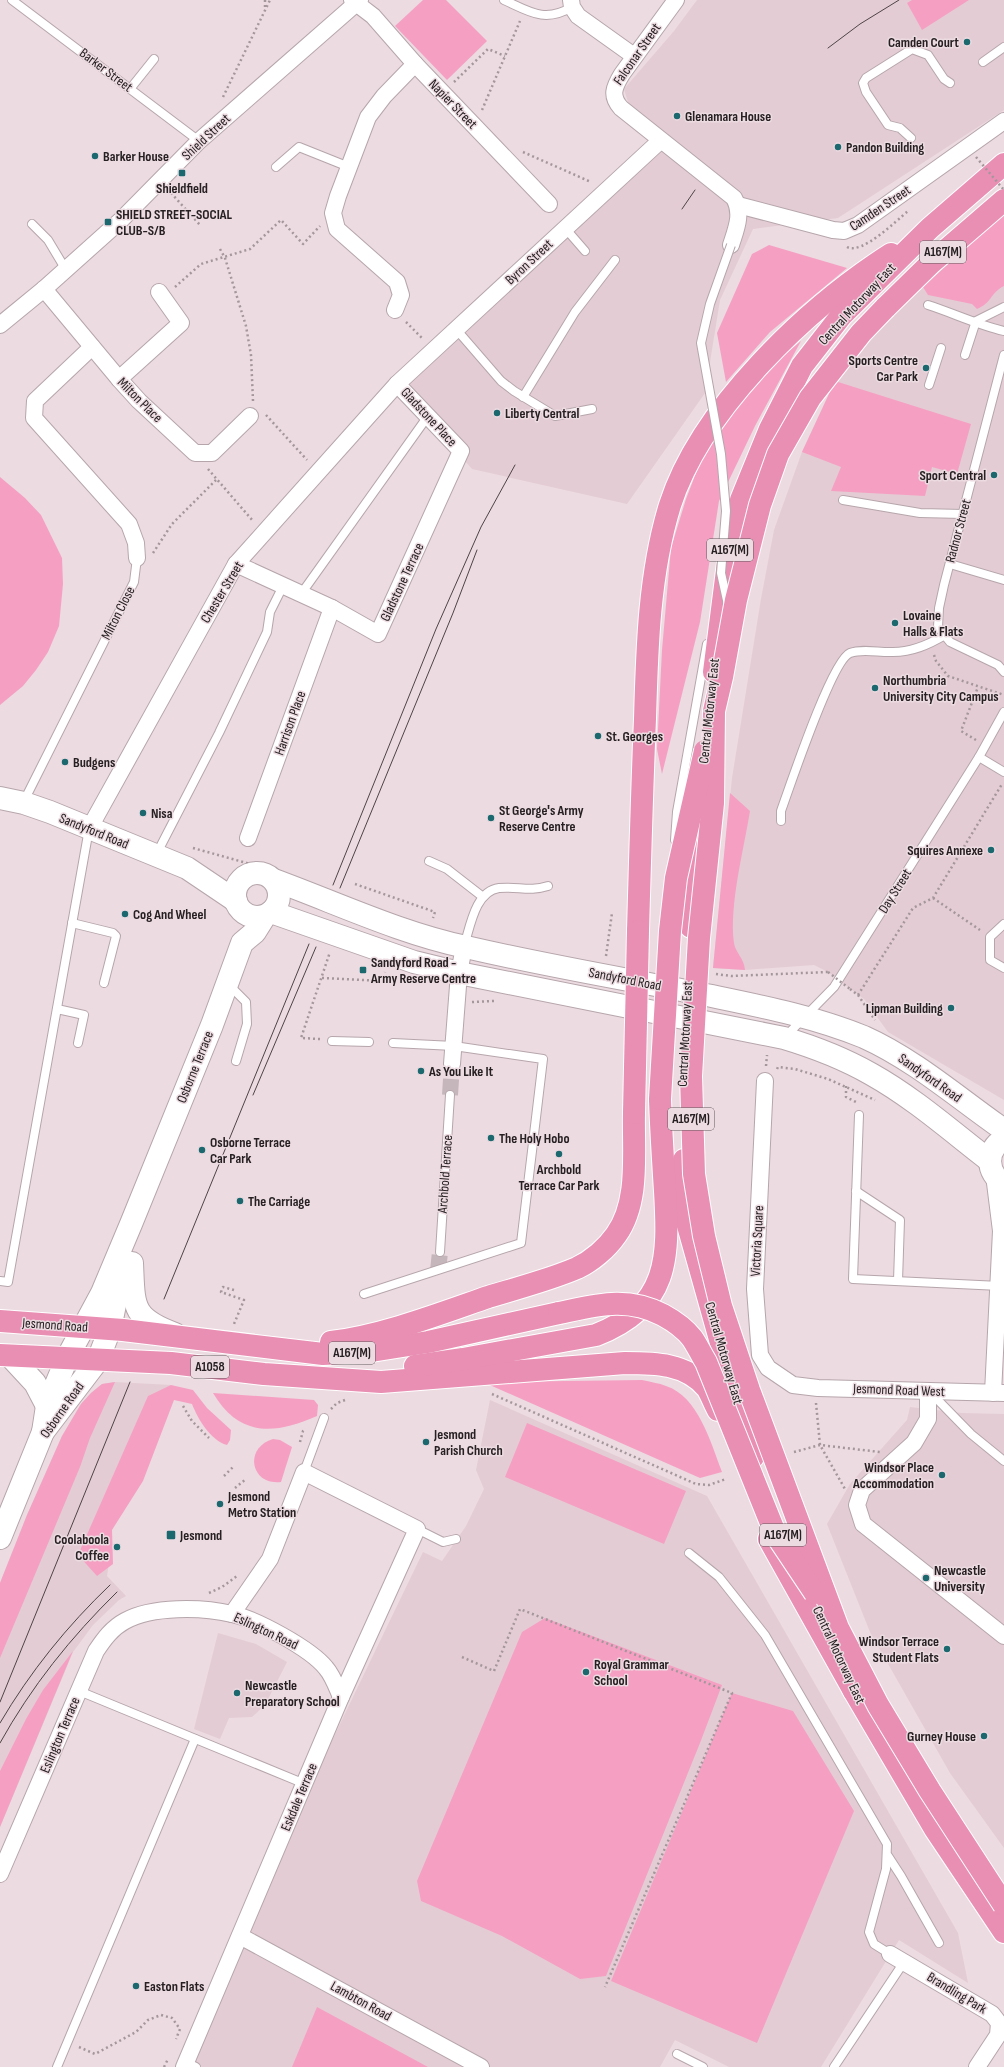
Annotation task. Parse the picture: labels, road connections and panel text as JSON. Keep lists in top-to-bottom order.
{
  "streets": {
    "highway": [
      "A167(M)",
      "Central Motorway East",
      "Jesmond Road",
      "A1058"
    ],
    "main road": ["Sandyford Road", "Osborne Terrace", "Osborne Road"],
    "street": [
      "Falconar Street",
      "Napier Street",
      "Shield Street",
      "Camden Street",
      "Byron Street",
      "Milton Place",
      "Gladstone Place",
      "Gladstone Terrace",
      "Chester Street",
      "Milton Close",
      "Harrison Place",
      "Victoria Square",
      "Jesmond Road West",
      "Eslington Road",
      "Eslington Terrace",
      "Eskdale Terrace",
      "Brandling Park",
      "Lambton Road"
    ],
    "lane": [
      "Barker Street",
      "Radnor Street",
      "Day Street",
      "Archbold Terrace"
    ]
  },
  "crossings": [
    ["Falconar Street", "Byron Street"],
    ["Barker Street", "Shield Street"],
    ["Napier Street", "Shield Street"],
    ["Shield Street", "Milton Place"],
    ["A167(M)", "Central Motorway East"],
    ["A167(M)", "A1058"],
    ["Byron Street", "Gladstone Place"],
    ["Byron Street", "Chester Street"],
    ["Milton Place", "Milton Close"],
    ["Gladstone Place", "Gladstone Terrace"],
    ["Gladstone Place", "Chester Street"],
    ["Gladstone Terrace", "Chester Street"],
    ["Gladstone Terrace", "Harrison Place"],
    ["Chester Street", "Sandyford Road"],
    ["Milton Close", "Sandyford Road"],
    ["Sandyford Road", "Day Street"],
    ["Sandyford Road", "Osborne Terrace"],
    ["Osborne Terrace", "Jesmond Road"],
    ["Osborne Terrace", "A1058"],
    ["Osborne Terrace", "Osborne Road"],
    ["Victoria Square", "Jesmond Road West"],
    ["Jesmond Road", "A1058"],
    ["Jesmond Road", "Osborne Road"],
    ["A1058", "Osborne Road"],
    ["Eslington Road", "Eslington Terrace"],
    ["Eslington Road", "Eskdale Terrace"],
    ["Eskdale Terrace", "Lambton Road"]
  ],
  "places": {
    "other": [
      "Camden Court",
      "Glenamara House",
      "Pandon Building",
      "Barker House",
      "Sports Centre Car Park",
      "Liberty Central",
      "Sport Central",
      "Lovaine Halls & Flats",
      "Northumbria University City Campus",
      "St. Georges",
      "Budgens",
      "Nisa",
      "St George's Army Reserve Centre",
      "Squires Annexe",
      "Cog And Wheel",
      "Lipman Building",
      "As You Like It",
      "The Holy Hobo",
      "Osborne Terrace Car Park",
      "Archbold Terrace Car Park",
      "The Carriage",
      "Jesmond Parish Church",
      "Windsor Place Accommodation",
      "Jesmond Metro Station",
      "Coolaboola Coffee",
      "Newcastle University",
      "Windsor Terrace Student Flats",
      "Royal Grammar School",
      "Newcastle Preparatory School",
      "Gurney House",
      "Easton Flats"
    ],
    "transit": [
      "Shieldfield",
      "SHIELD STREET-SOCIAL CLUB-S/B",
      "Sandyford Road - Army Reserve Centre",
      "Jesmond"
    ]
  }
}
